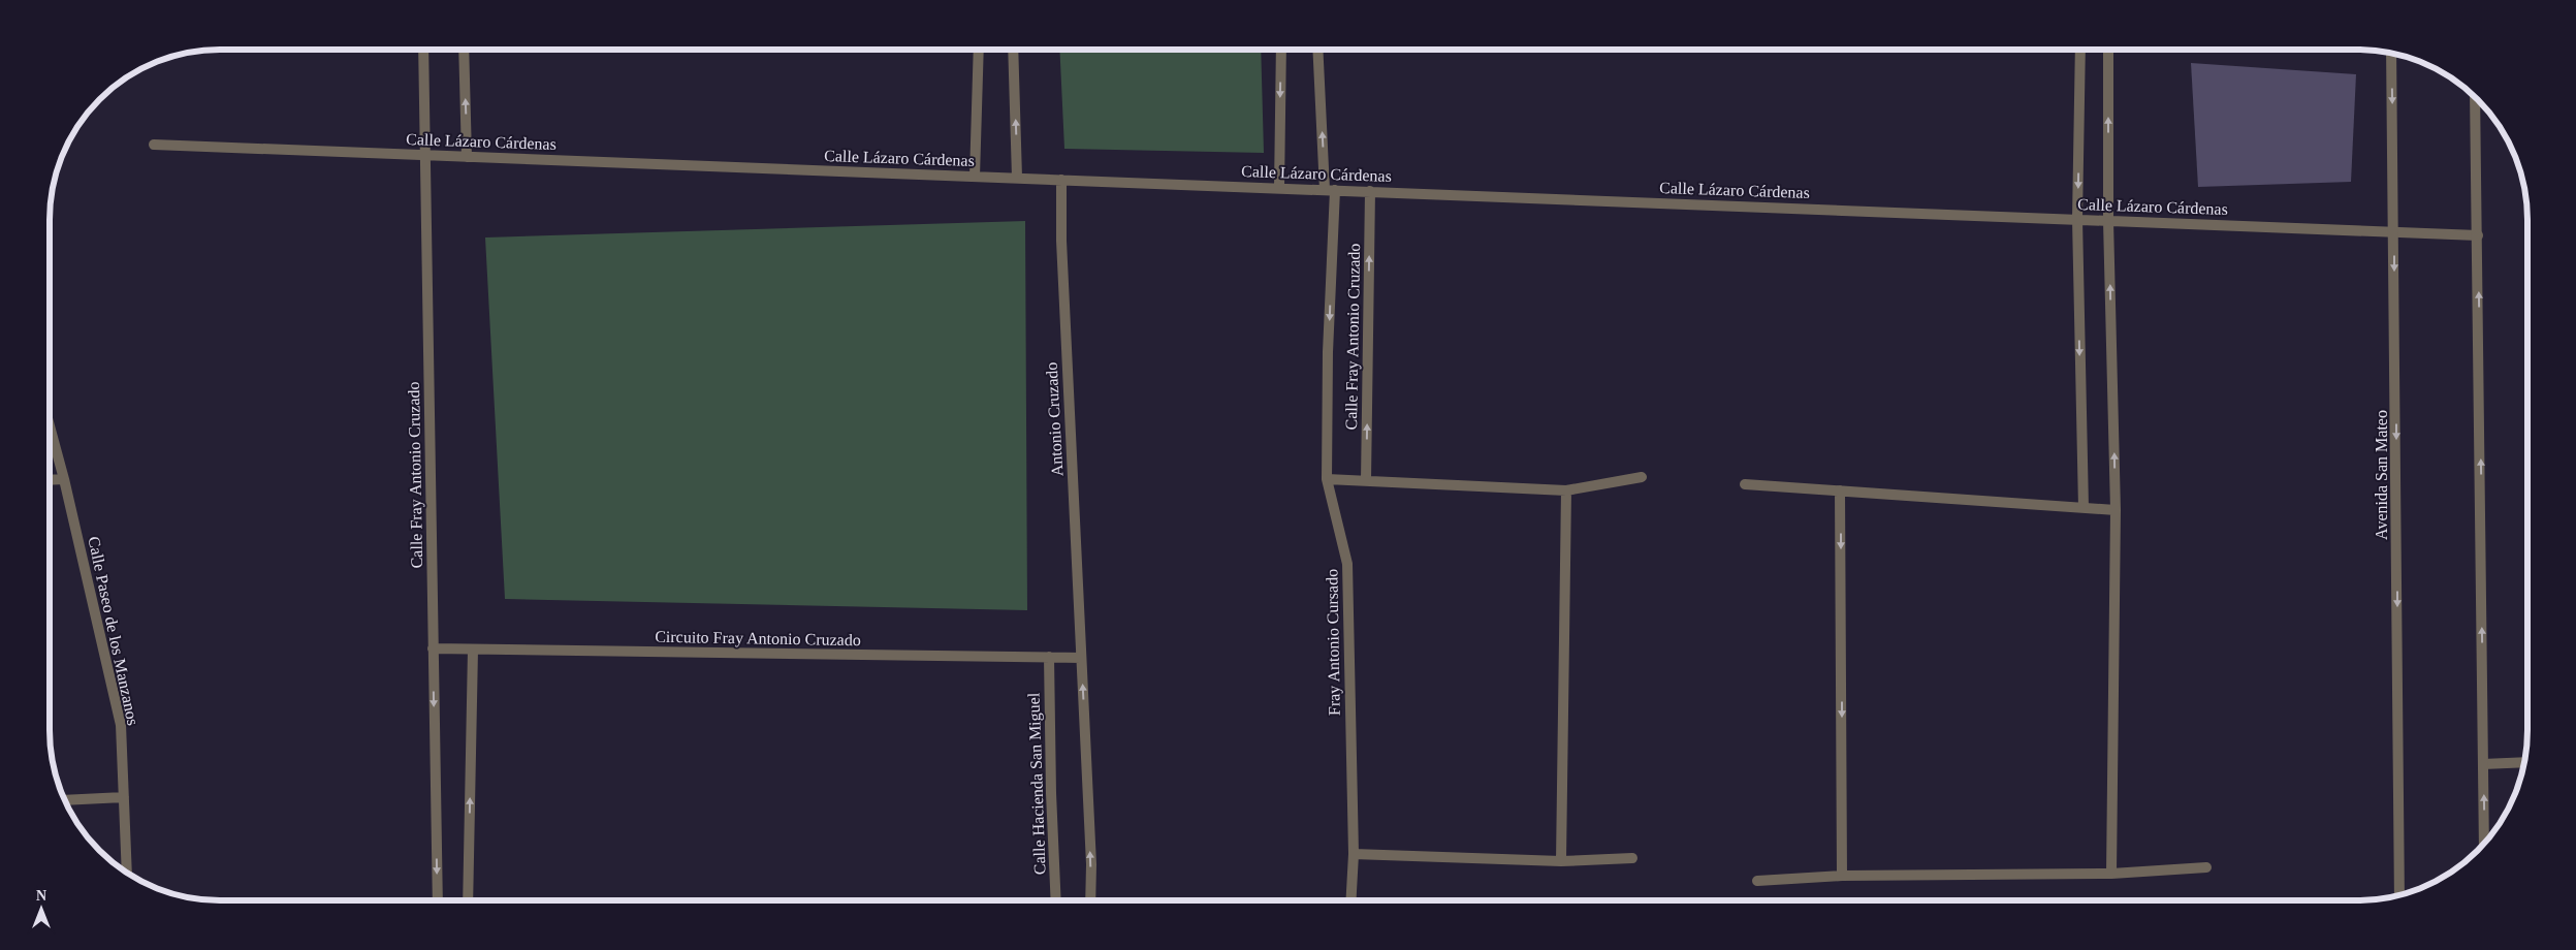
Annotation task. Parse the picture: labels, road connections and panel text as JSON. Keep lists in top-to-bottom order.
{
  "streets": {
    "street": [
      "Calle Lázaro Cárdenas",
      "Calle Fray Antonio Cruzado",
      "Antonio Cruzado",
      "Avenida San Mateo",
      "Calle Paseo de los Manzanos",
      "Circuito Fray Antonio Cruzado",
      "Fray Antonio Cursado",
      "Calle Hacienda San Miguel"
    ]
  },
  "crossings": [
    ["Calle Lázaro Cárdenas", "Calle Fray Antonio Cruzado"],
    ["Calle Lázaro Cárdenas", "Antonio Cruzado"],
    ["Calle Lázaro Cárdenas", "Avenida San Mateo"],
    ["Calle Lázaro Cárdenas", "Fray Antonio Cursado"],
    ["Calle Fray Antonio Cruzado", "Circuito Fray Antonio Cruzado"],
    ["Antonio Cruzado", "Circuito Fray Antonio Cruzado"],
    ["Circuito Fray Antonio Cruzado", "Calle Hacienda San Miguel"]
  ],
  "north": "top"
}
